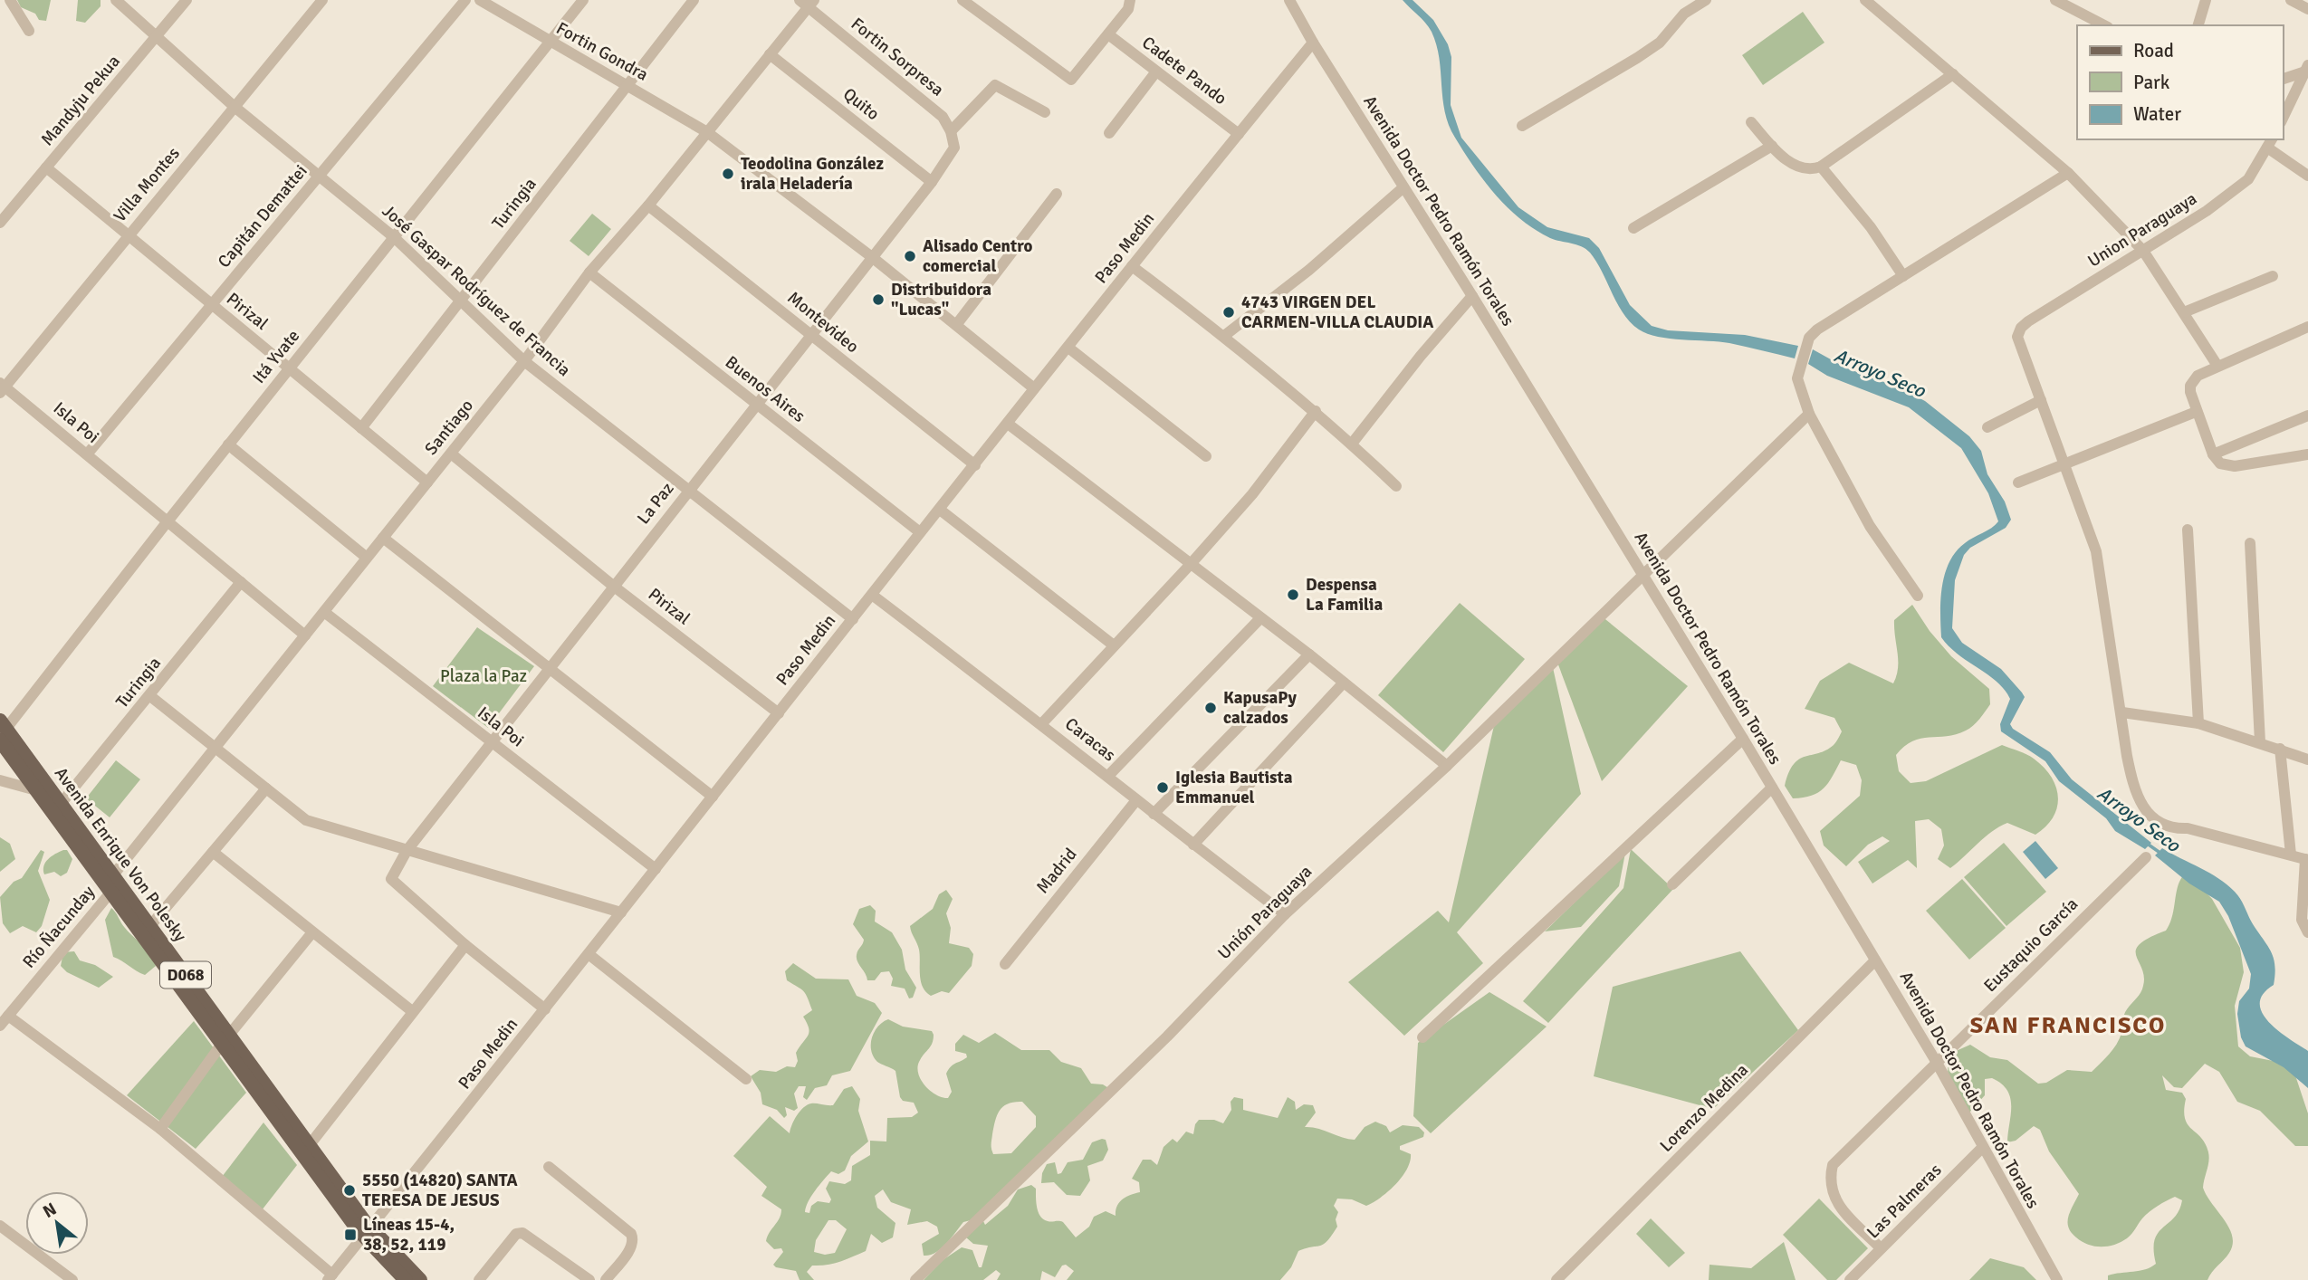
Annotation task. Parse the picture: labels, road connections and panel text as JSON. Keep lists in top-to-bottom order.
{
  "streets": {
    "main road": ["Avenida Enrique Von Polesky", "D068"],
    "street": [
      "Fortin Gondra",
      "Fortin Sorpresa",
      "Cadete Pando",
      "Mandyju Pekua",
      "Quito",
      "Villa Montes",
      "Turingia",
      "Avenida Doctor Pedro Ramón Torales",
      "Capitán Demattei",
      "Union Paraguaya",
      "Paso Medin",
      "José Gaspar Rodríguez de Francia",
      "Pirizal",
      "Montevideo",
      "Itá Yvate",
      "Buenos Aires",
      "Isla Poi",
      "Santiago",
      "La Paz",
      "Caracas",
      "Madrid",
      "Unión Paraguaya",
      "Río Ñacunday",
      "Eustaquio García",
      "Lorenzo Medina",
      "Las Palmeras"
    ]
  },
  "crossings": [
    ["Fortin Gondra", "Turingia"],
    ["Fortin Gondra", "Paso Medin"],
    ["Fortin Gondra", "Itá Yvate"],
    ["Fortin Gondra", "Santiago"],
    ["Fortin Gondra", "La Paz"],
    ["Fortin Sorpresa", "Santiago"],
    ["Fortin Sorpresa", "La Paz"],
    ["Cadete Pando", "Paso Medin"],
    ["Mandyju Pekua", "José Gaspar Rodríguez de Francia"],
    ["Mandyju Pekua", "Pirizal"],
    ["Quito", "Santiago"],
    ["Quito", "La Paz"],
    ["Villa Montes", "José Gaspar Rodríguez de Francia"],
    ["Villa Montes", "Pirizal"],
    ["Villa Montes", "Isla Poi"],
    ["Turingia", "José Gaspar Rodríguez de Francia"],
    ["Turingia", "Pirizal"],
    ["Turingia", "Isla Poi"],
    ["Turingia", "Avenida Enrique Von Polesky"],
    ["Avenida Doctor Pedro Ramón Torales", "Paso Medin"],
    ["Avenida Doctor Pedro Ramón Torales", "Unión Paraguaya"],
    ["Avenida Doctor Pedro Ramón Torales", "Eustaquio García"],
    ["Avenida Doctor Pedro Ramón Torales", "Lorenzo Medina"],
    ["Avenida Doctor Pedro Ramón Torales", "Las Palmeras"],
    ["Capitán Demattei", "José Gaspar Rodríguez de Francia"],
    ["Capitán Demattei", "Pirizal"],
    ["Capitán Demattei", "Isla Poi"],
    ["Paso Medin", "José Gaspar Rodríguez de Francia"],
    ["Paso Medin", "Pirizal"],
    ["Paso Medin", "Montevideo"],
    ["Paso Medin", "Buenos Aires"],
    ["Paso Medin", "Isla Poi"],
    ["Paso Medin", "Caracas"],
    ["Paso Medin", "Avenida Enrique Von Polesky"],
    ["José Gaspar Rodríguez de Francia", "Itá Yvate"],
    ["José Gaspar Rodríguez de Francia", "Santiago"],
    ["José Gaspar Rodríguez de Francia", "La Paz"],
    ["Pirizal", "Itá Yvate"],
    ["Pirizal", "Santiago"],
    ["Pirizal", "La Paz"],
    ["Montevideo", "Santiago"],
    ["Montevideo", "La Paz"],
    ["Itá Yvate", "Isla Poi"],
    ["Itá Yvate", "Avenida Enrique Von Polesky"],
    ["Buenos Aires", "Santiago"],
    ["Buenos Aires", "La Paz"],
    ["Isla Poi", "Santiago"],
    ["Isla Poi", "La Paz"],
    ["Santiago", "Avenida Enrique Von Polesky"],
    ["Santiago", "Río Ñacunday"],
    ["Caracas", "Madrid"],
    ["Caracas", "Unión Paraguaya"],
    ["Avenida Enrique Von Polesky", "Río Ñacunday"],
    ["Eustaquio García", "Las Palmeras"]
  ],
  "districts": ["SAN FRANCISCO"],
  "water": ["Arroyo Seco"],
  "parks": ["Plaza la Paz"],
  "places": {
    "other": [
      "Teodolina González irala Heladería",
      "Alisado Centro comercial",
      "Distribuidora \"Lucas\"",
      "4743 VIRGEN DEL CARMEN-VILLA CLAUDIA",
      "Despensa La Familia",
      "KapusaPy calzados",
      "Iglesia Bautista Emmanuel",
      "5550 (14820) SANTA TERESA DE JESUS"
    ],
    "transit": ["Líneas 15-4, 38, 52, 119"]
  },
  "legend": ["Road", "Park", "Water"],
  "north": "top left"
}
